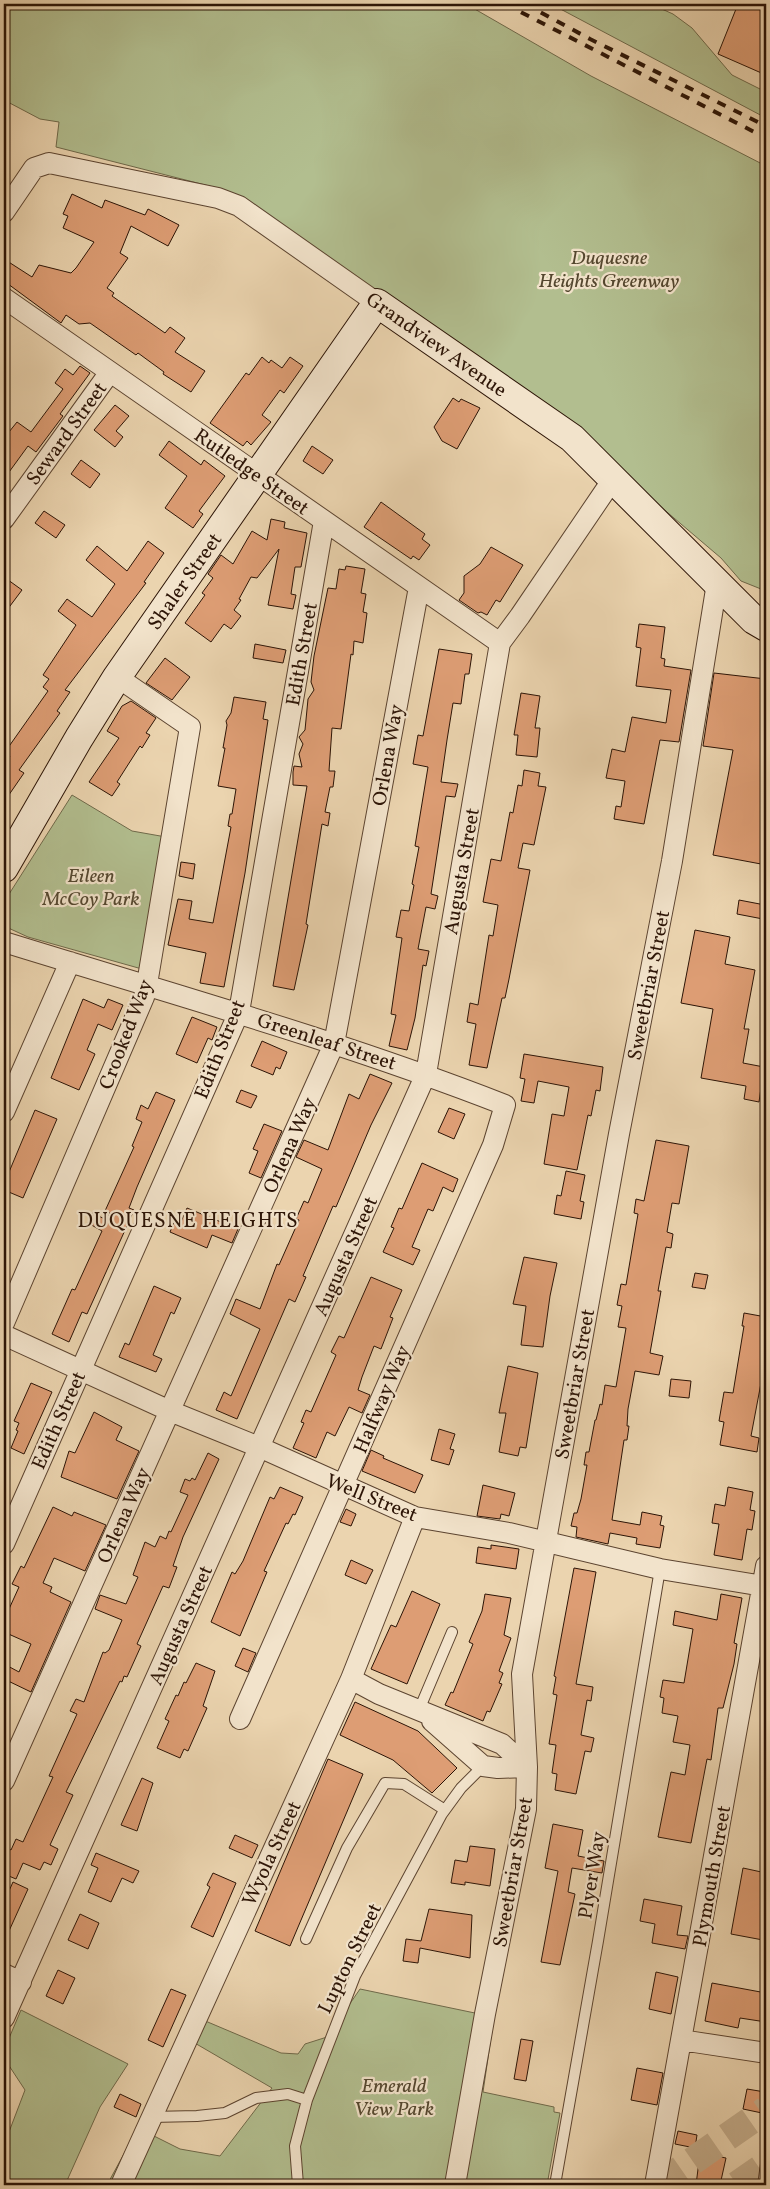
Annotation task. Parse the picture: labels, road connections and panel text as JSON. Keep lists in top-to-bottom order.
{
  "streets": {
    "street": [
      "Grandview Avenue",
      "Seward Street",
      "Rutledge Street",
      "Shaler Street",
      "Edith Street",
      "Orlena Way",
      "Augusta Street",
      "Sweetbriar Street",
      "Crooked Way",
      "Greenleaf Street",
      "Halfway Way",
      "Well Street",
      "Wyola Street",
      "Plymouth Street"
    ],
    "lane": ["Plyer Way", "Lupton Street"]
  },
  "crossings": [
    ["Grandview Avenue", "Shaler Street"],
    ["Grandview Avenue", "Augusta Street"],
    ["Grandview Avenue", "Sweetbriar Street"],
    ["Seward Street", "Rutledge Street"],
    ["Rutledge Street", "Shaler Street"],
    ["Rutledge Street", "Edith Street"],
    ["Rutledge Street", "Orlena Way"],
    ["Rutledge Street", "Augusta Street"],
    ["Shaler Street", "Crooked Way"],
    ["Edith Street", "Greenleaf Street"],
    ["Edith Street", "Well Street"],
    ["Orlena Way", "Greenleaf Street"],
    ["Orlena Way", "Well Street"],
    ["Augusta Street", "Greenleaf Street"],
    ["Augusta Street", "Well Street"],
    ["Sweetbriar Street", "Well Street"],
    ["Crooked Way", "Greenleaf Street"],
    ["Greenleaf Street", "Halfway Way"],
    ["Halfway Way", "Well Street"],
    ["Well Street", "Wyola Street"],
    ["Well Street", "Plyer Way"],
    ["Well Street", "Plymouth Street"]
  ],
  "districts": ["DUQUESNE HEIGHTS"],
  "parks": ["Duquesne Heights Greenway", "Eileen McCoy Park", "Emerald View Park"]
}
